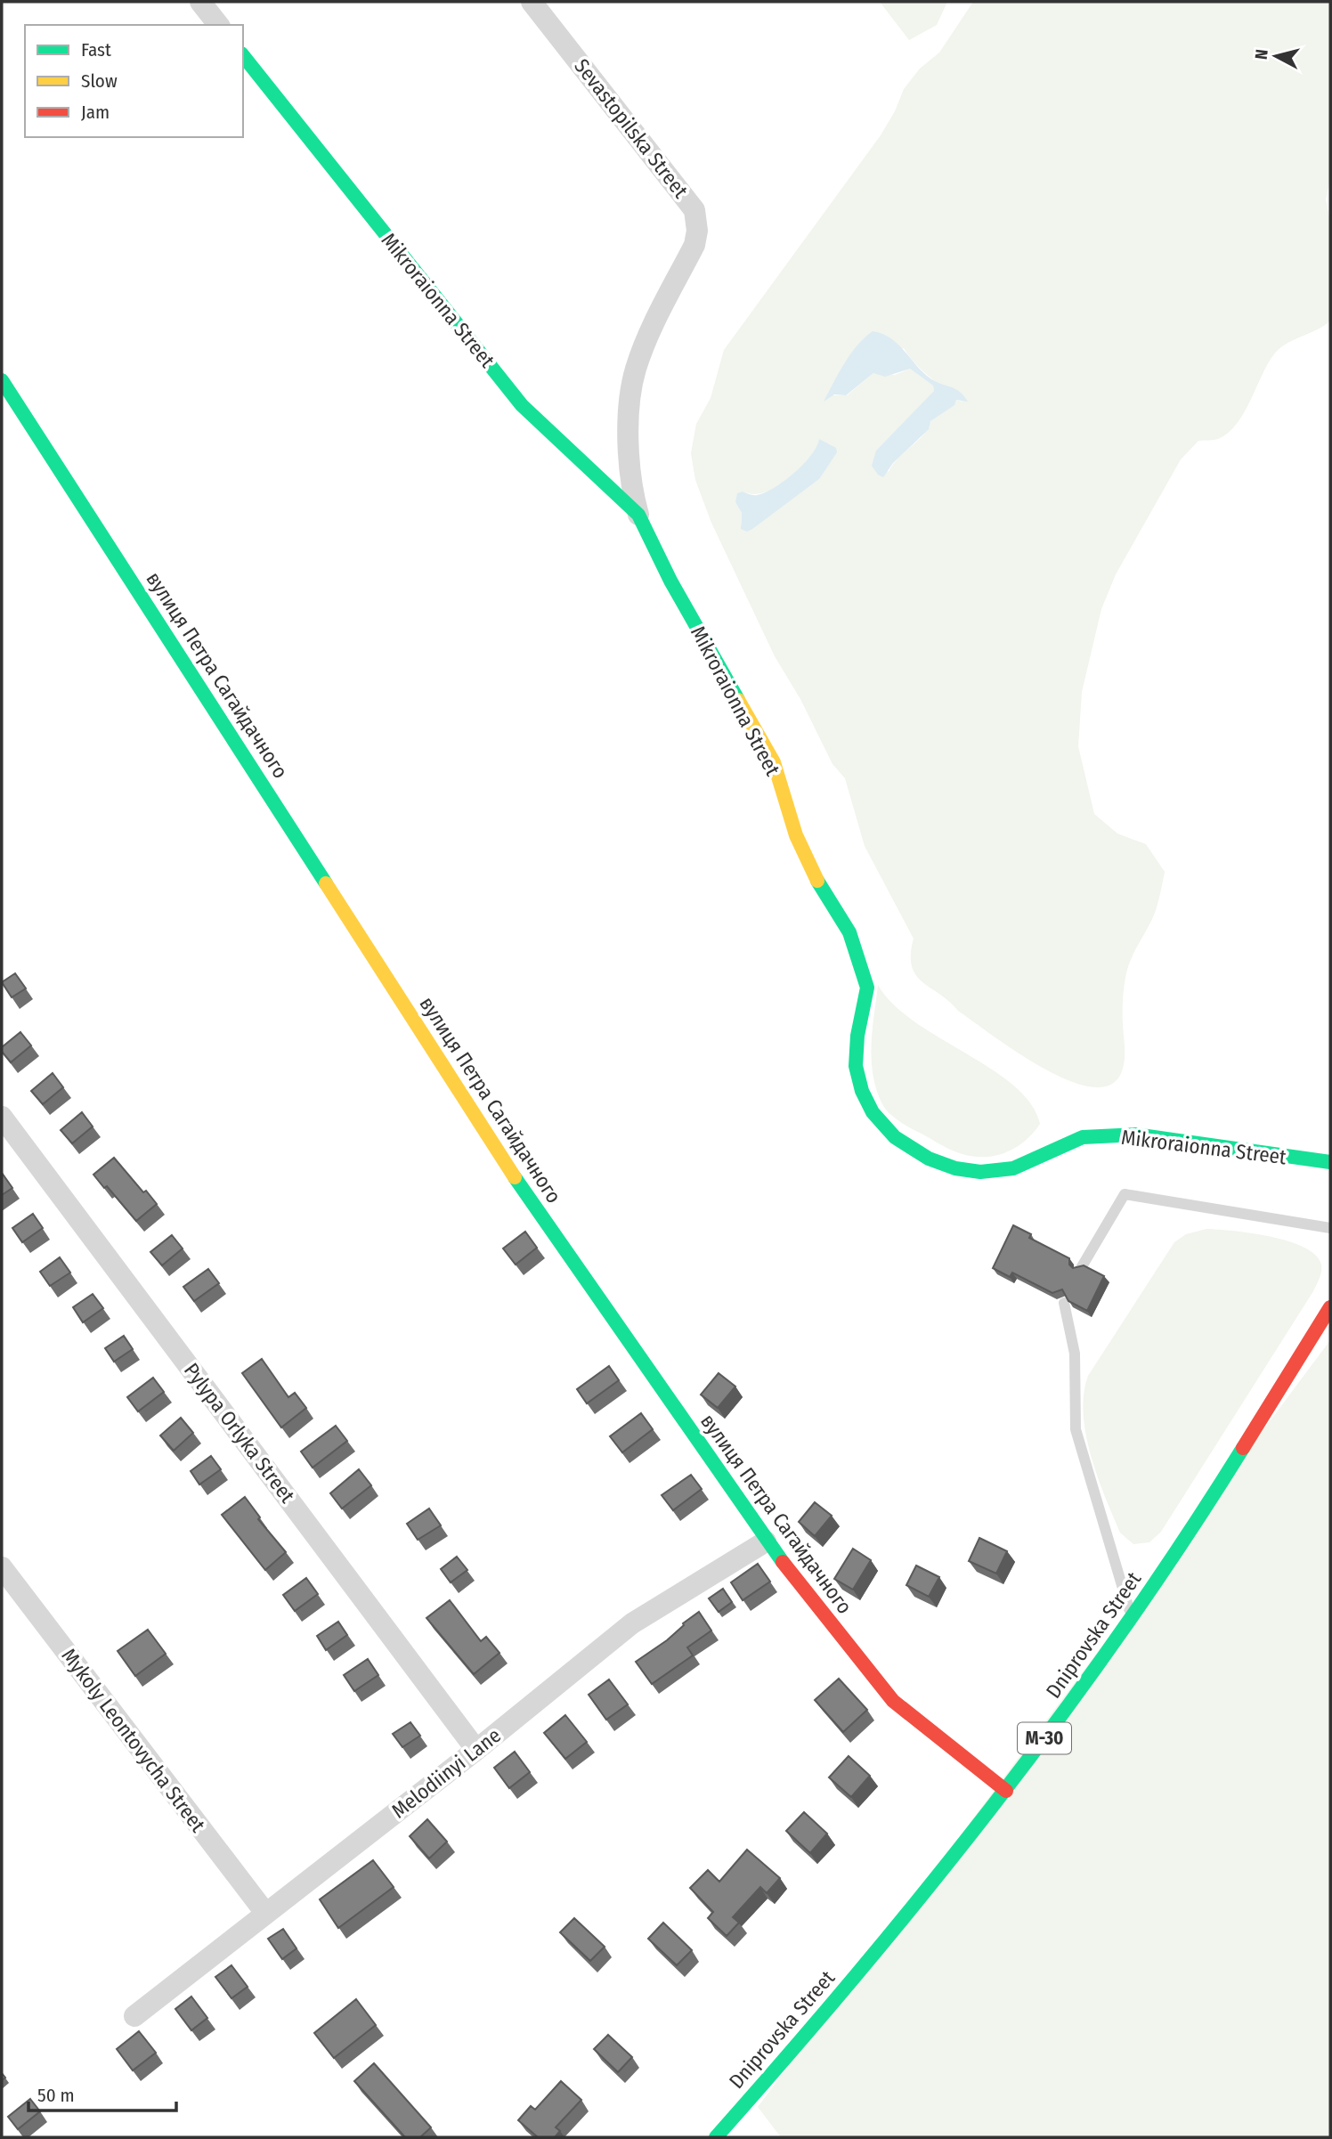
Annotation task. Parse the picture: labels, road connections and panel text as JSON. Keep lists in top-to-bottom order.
{
  "streets": {
    "main road": [
      "Mikroraionna Street",
      "вулиця Петра Сагайдачного",
      "Dniprovska Street",
      "М-30"
    ],
    "street": [
      "Sevastopilska Street",
      "Pylypa Orlyka Street",
      "Mykoly Leontovycha Street",
      "Melodiinyi Lane"
    ]
  },
  "crossings": [
    ["Sevastopilska Street", "Mikroraionna Street"],
    ["вулиця Петра Сагайдачного", "Dniprovska Street"],
    ["вулиця Петра Сагайдачного", "Melodiinyi Lane"],
    ["Pylypa Orlyka Street", "Melodiinyi Lane"],
    ["Mykoly Leontovycha Street", "Melodiinyi Lane"]
  ],
  "legend": ["Fast", "Slow", "Jam"],
  "scale_bar": "50 m",
  "north": "left"
}
